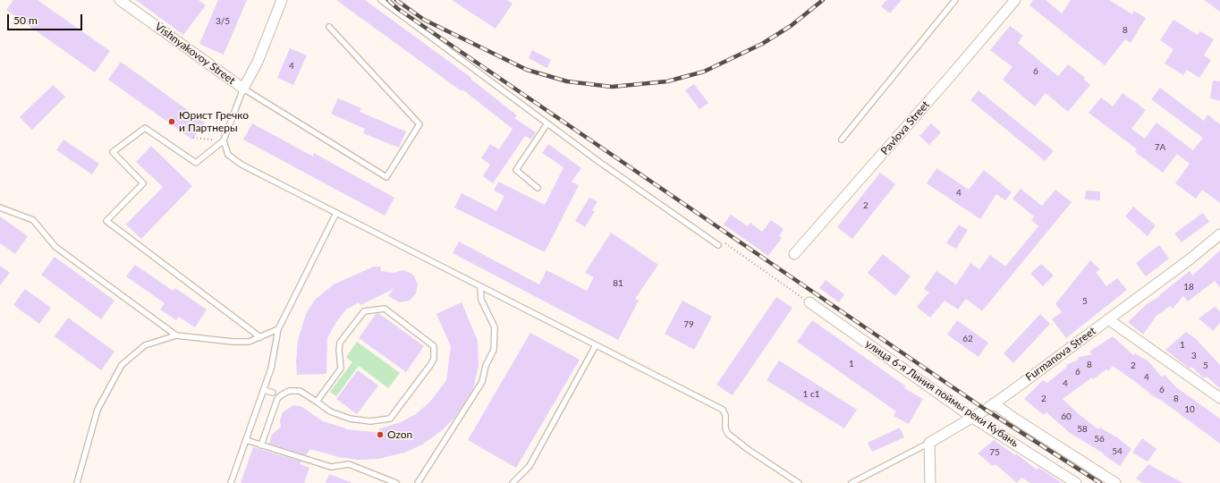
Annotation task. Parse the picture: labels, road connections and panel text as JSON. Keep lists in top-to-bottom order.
{
  "streets": {
    "street": [
      "Vishnyakovoy Street",
      "Pavlova Street",
      "Furmanova Street",
      "улица 6-я Линия поймы реки Кубань"
    ]
  },
  "crossings": [
    ["Furmanova Street", "улица 6-я Линия поймы реки Кубань"]
  ],
  "places": ["Юрист Гречко и Партнеры", "Ozon"],
  "house_numbers": [
    "3/5",
    "8",
    "4",
    "6",
    "7А",
    "4",
    "2",
    "81",
    "18",
    "5",
    "79",
    "62",
    "1",
    "3",
    "1",
    "8",
    "2",
    "5",
    "6",
    "4",
    "4",
    "6",
    "1 с1",
    "2",
    "8",
    "10",
    "60",
    "58",
    "56",
    "54",
    "75"
  ],
  "scale_bar": "50 m"
}
